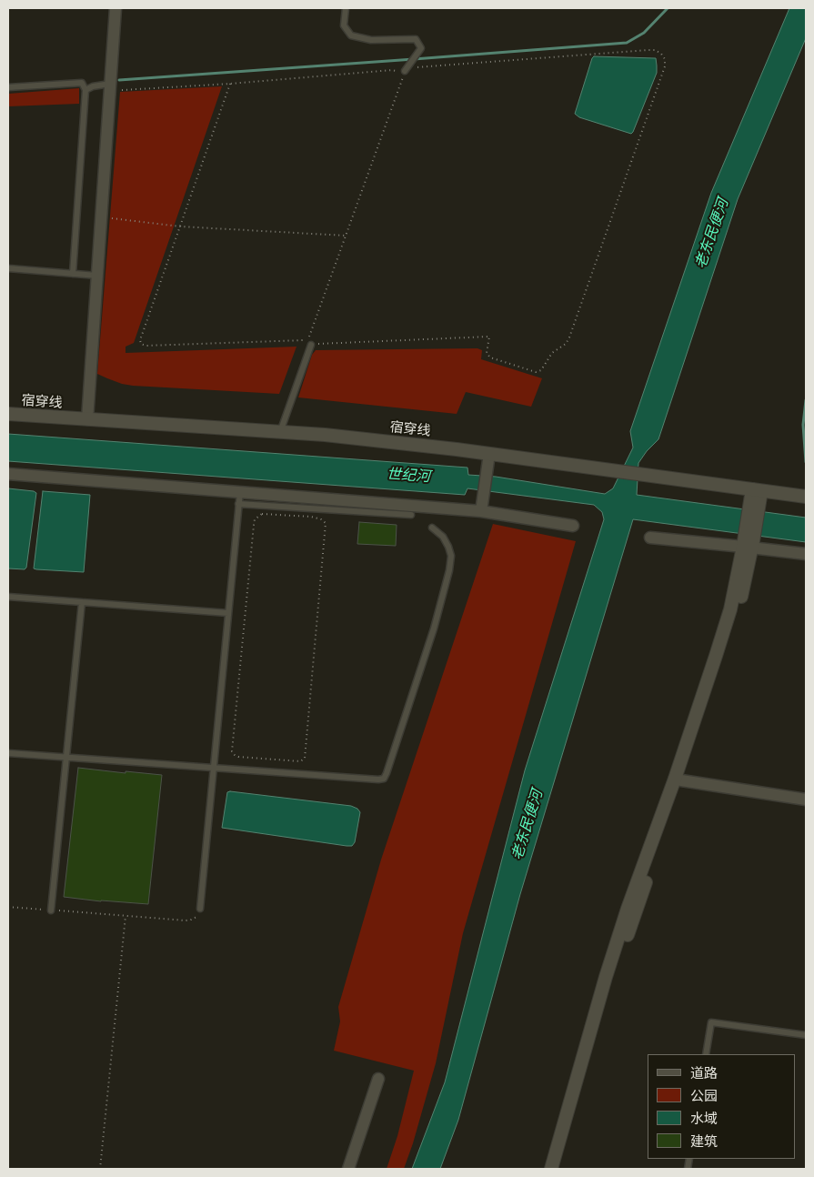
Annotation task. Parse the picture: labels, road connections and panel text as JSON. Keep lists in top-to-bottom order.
{
  "streets": {
    "street": ["宿穿线"]
  },
  "water": ["老东民便河", "世纪河"],
  "legend": [
    "道路",
    "公园",
    "水域",
    "建筑"
  ]
}
